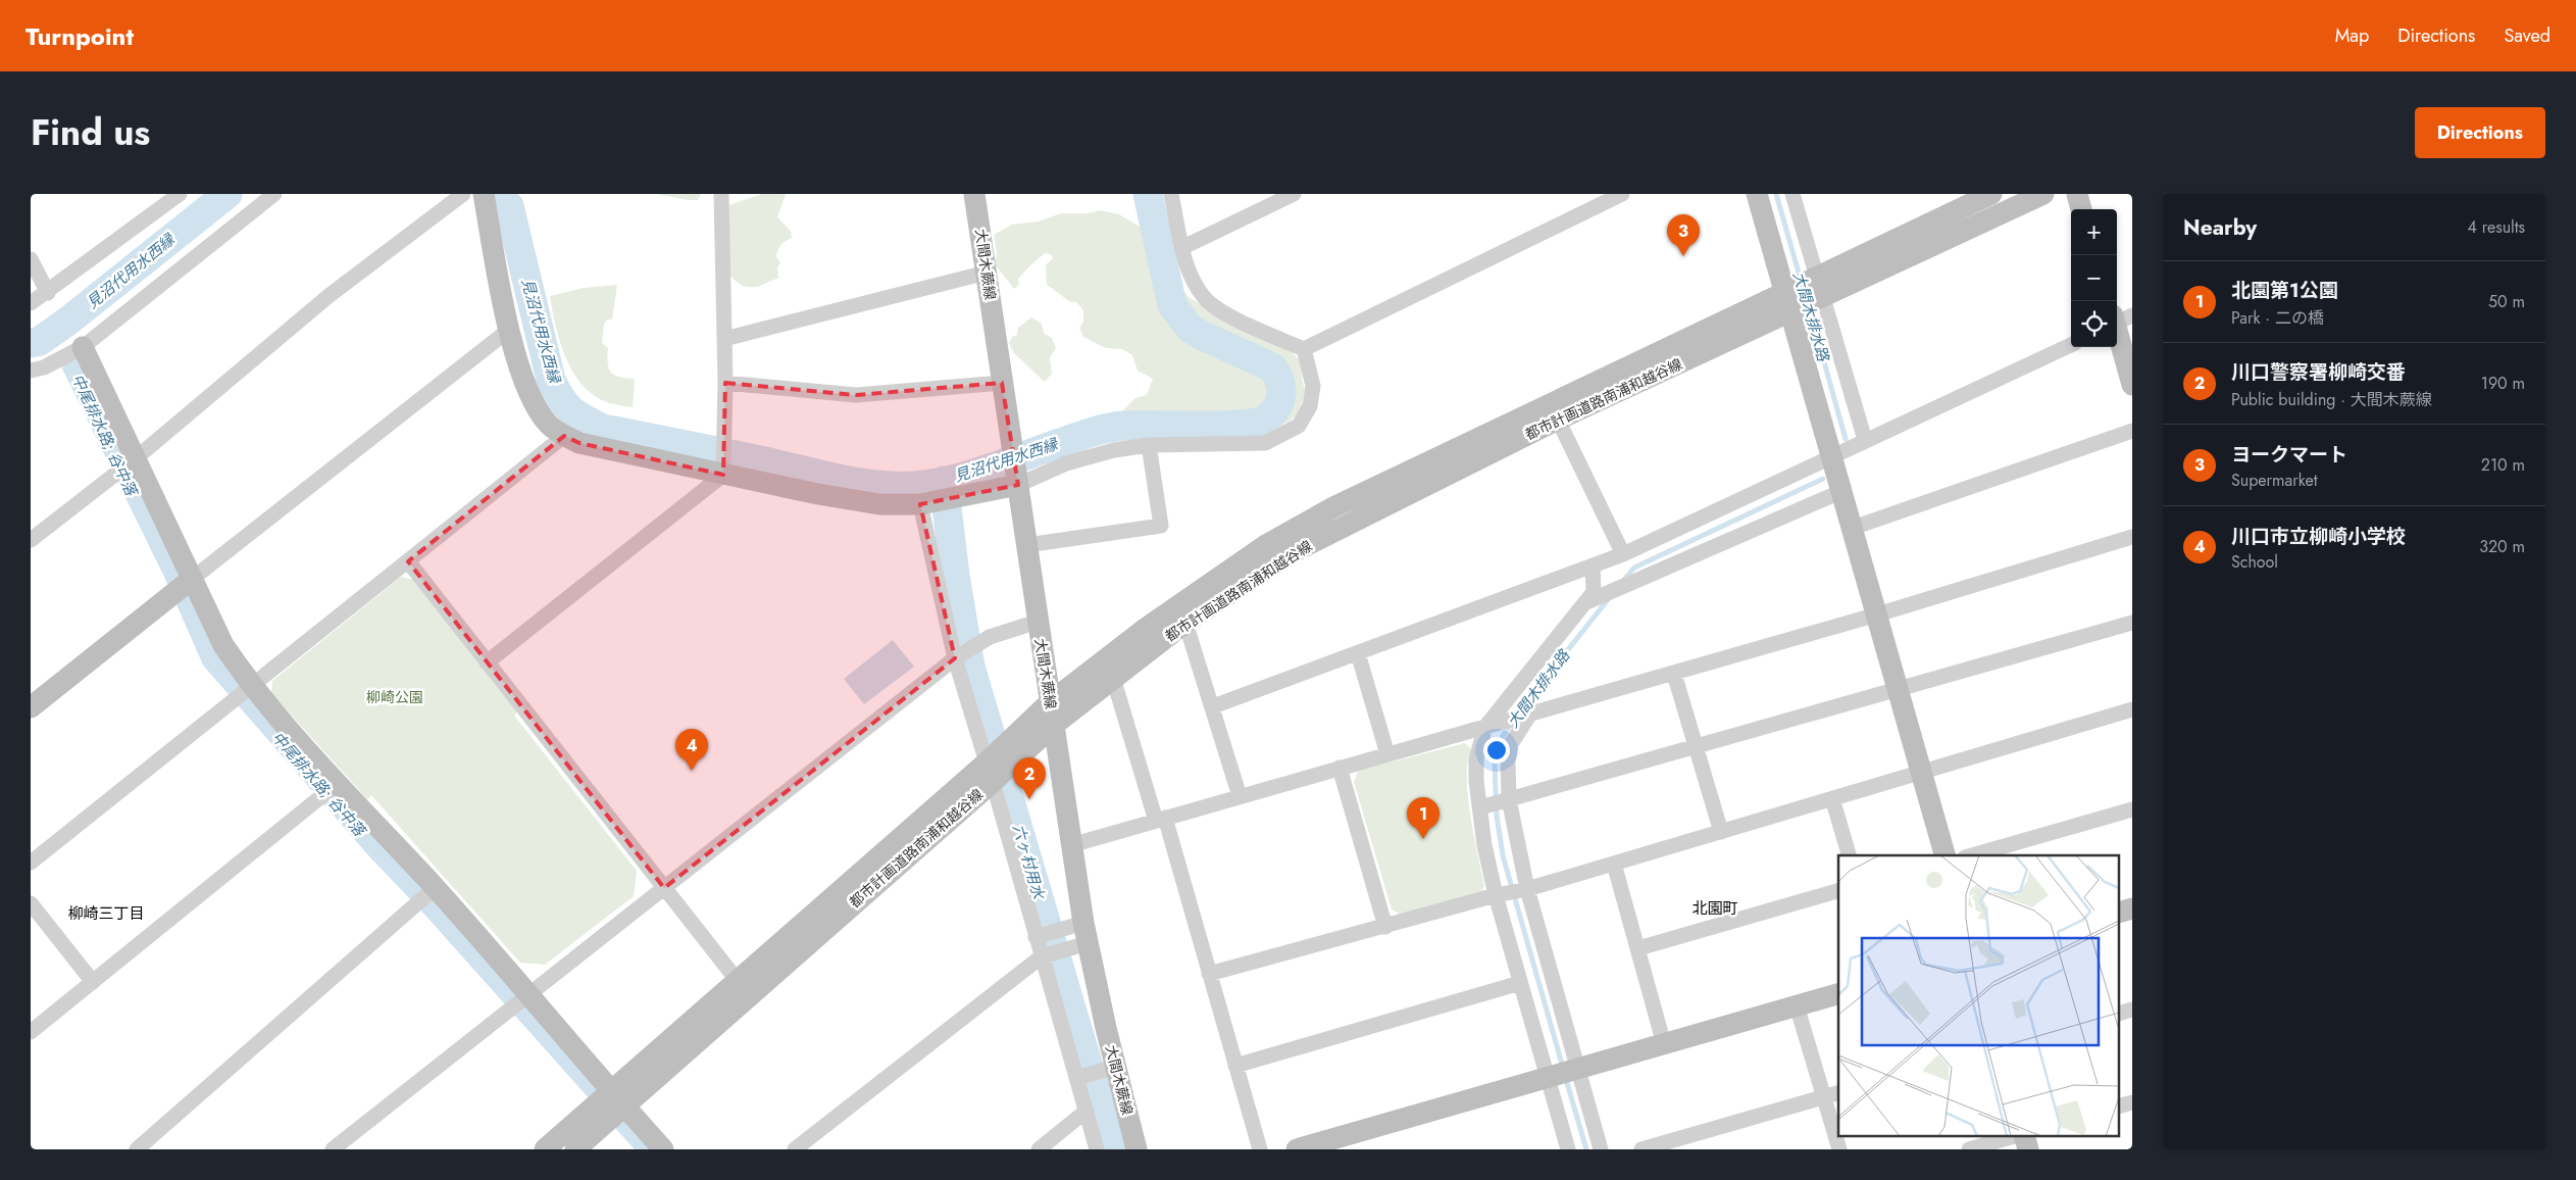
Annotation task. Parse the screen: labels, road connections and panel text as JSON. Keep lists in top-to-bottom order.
{
  "streets": {
    "street": ["大間木蕨線", "都市計画道路南浦和越谷線"]
  },
  "crossings": [
    ["大間木蕨線", "都市計画道路南浦和越谷線"]
  ],
  "districts": ["北園町", "柳崎三丁目"],
  "water": [
    "見沼代用水西縁",
    "大間木排水路",
    "中尾排水路; 谷中落",
    "六ヶ村用水"
  ],
  "parks": ["柳崎公園"],
  "page": {
    "header": "Turnpoint",
    "nav": ["Map", "Directions", "Saved"],
    "title": "Find us",
    "buttons": "Directions",
    "heading": ["Nearby", "4 results"],
    "map_buttons": ["+", "−"],
    "pins": [
      "3",
      "4",
      "2",
      "1"
    ],
    "list": [
      {
        "mark": "1",
        "name": "北園第1公園",
        "note": "Park · 二の橋",
        "value": "50 m"
      },
      {
        "mark": "2",
        "name": "川口警察署柳崎交番",
        "note": "Public building · 大間木蕨線",
        "value": "190 m"
      },
      {
        "mark": "3",
        "name": "ヨークマート",
        "note": "Supermarket",
        "value": "210 m"
      },
      {
        "mark": "4",
        "name": "川口市立柳崎小学校",
        "note": "School",
        "value": "320 m"
      }
    ]
  }
}
